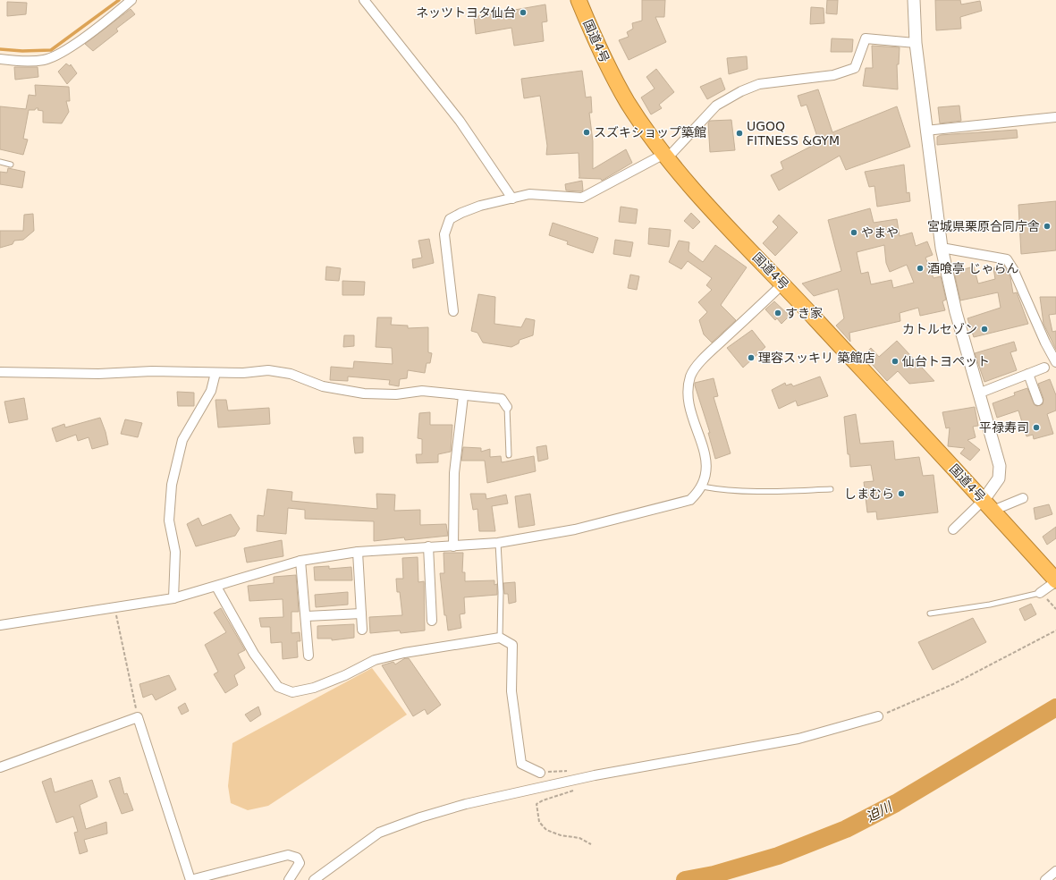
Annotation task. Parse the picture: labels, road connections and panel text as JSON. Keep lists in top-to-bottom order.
{
  "streets": {
    "highway": ["国道4号"]
  },
  "water": ["迫川"],
  "places": [
    "ネッツトヨタ仙台",
    "スズキショップ築館",
    "UGOQ FITNESS &GYM",
    "宮城県栗原合同庁舎",
    "やまや",
    "酒喰亭 じゃらん",
    "すき家",
    "カトルセゾン",
    "理容スッキリ 築館店",
    "仙台トヨペット",
    "平禄寿司",
    "しまむら"
  ]
}
